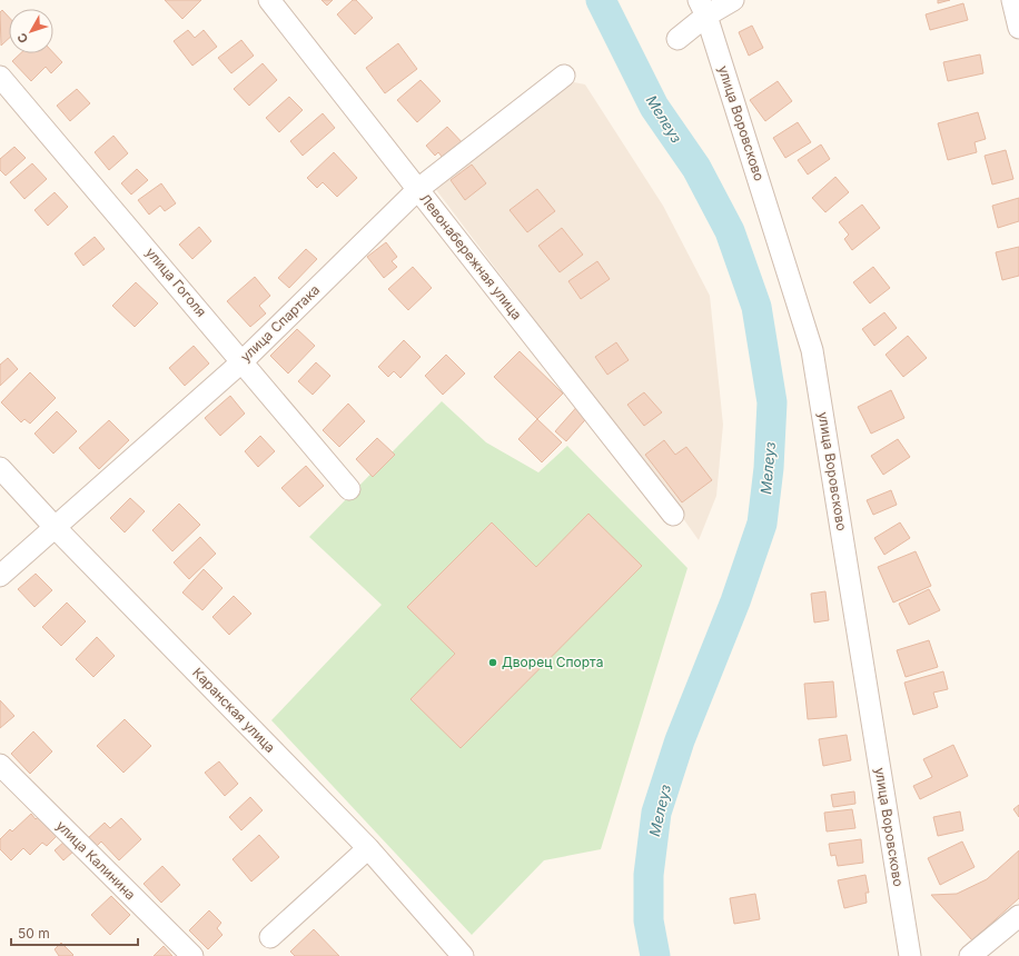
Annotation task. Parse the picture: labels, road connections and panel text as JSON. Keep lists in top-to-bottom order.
{
  "streets": {
    "street": [
      "улица Воровсково",
      "Левонабережная улица",
      "улица Гоголя",
      "улица Спартака",
      "Каранская улица",
      "улица Калинина"
    ]
  },
  "crossings": [
    ["Левонабережная улица", "улица Спартака"],
    ["улица Гоголя", "улица Спартака"],
    ["улица Спартака", "Каранская улица"]
  ],
  "water": ["Мелеуз"],
  "places": ["Дворец Спорта"],
  "scale_bar": "50 m",
  "north": "bottom left"
}
